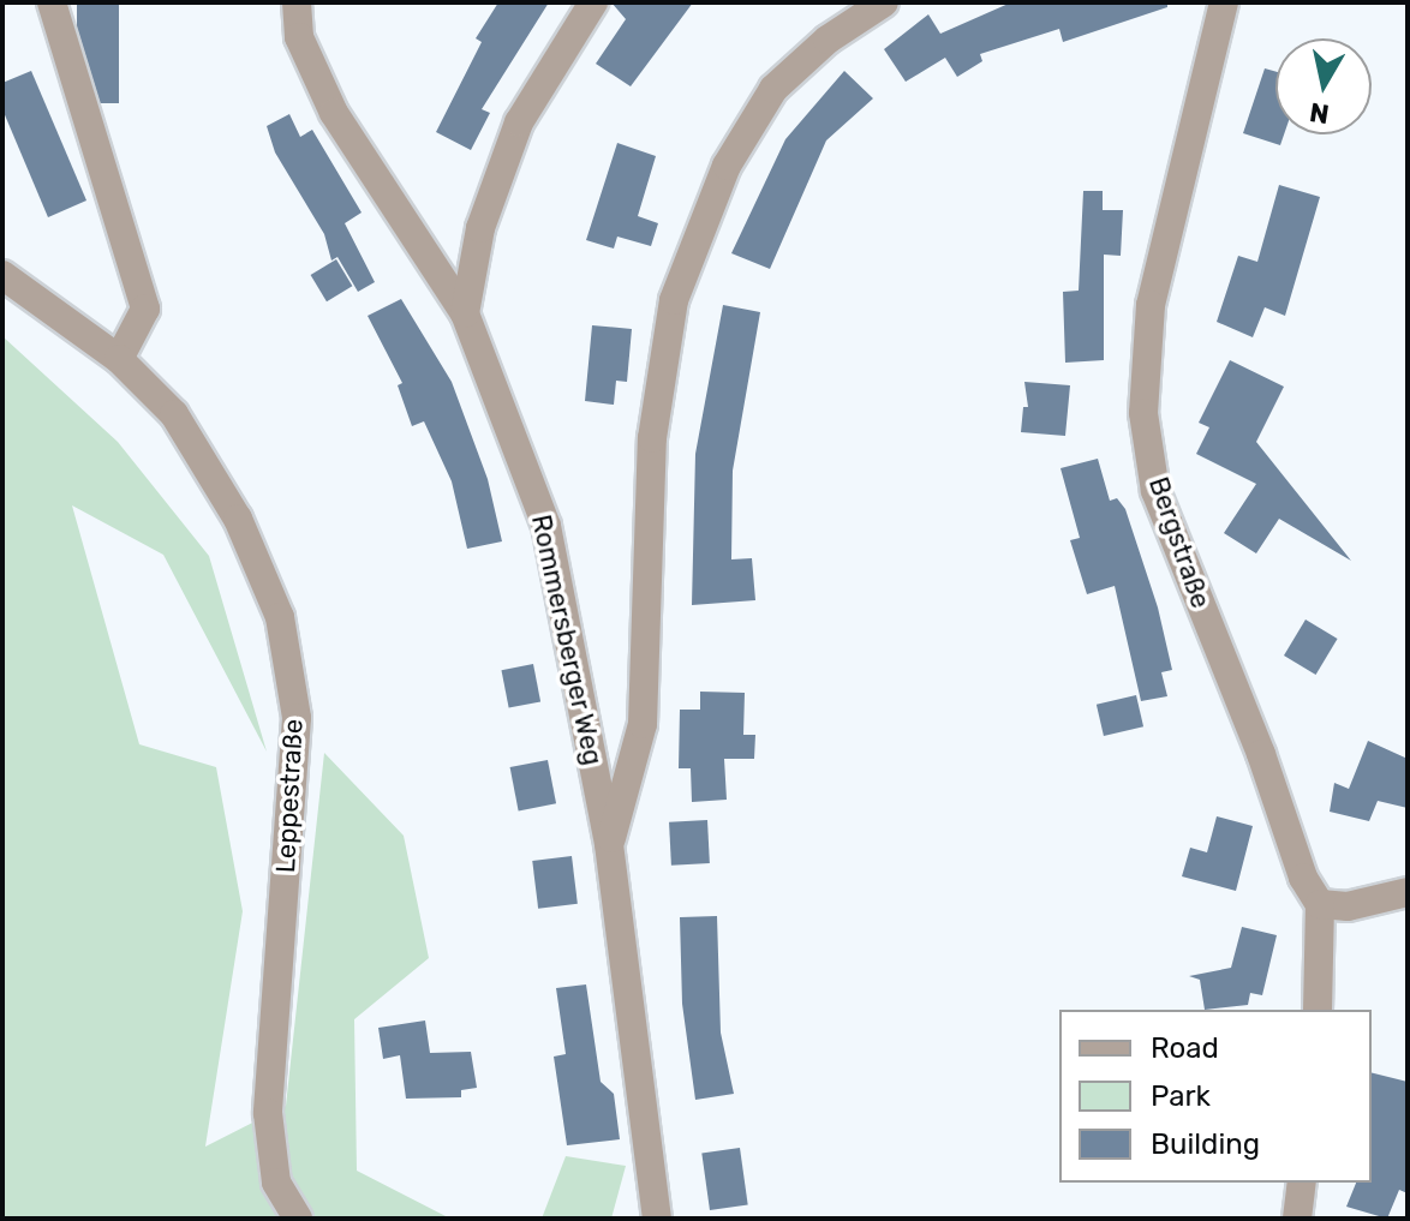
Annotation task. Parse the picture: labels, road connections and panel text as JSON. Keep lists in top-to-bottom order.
{
  "streets": {
    "street": ["Bergstraße", "Rommersberger Weg", "Leppestraße"]
  },
  "legend": ["Road", "Park", "Building"],
  "north": "bottom"
}
